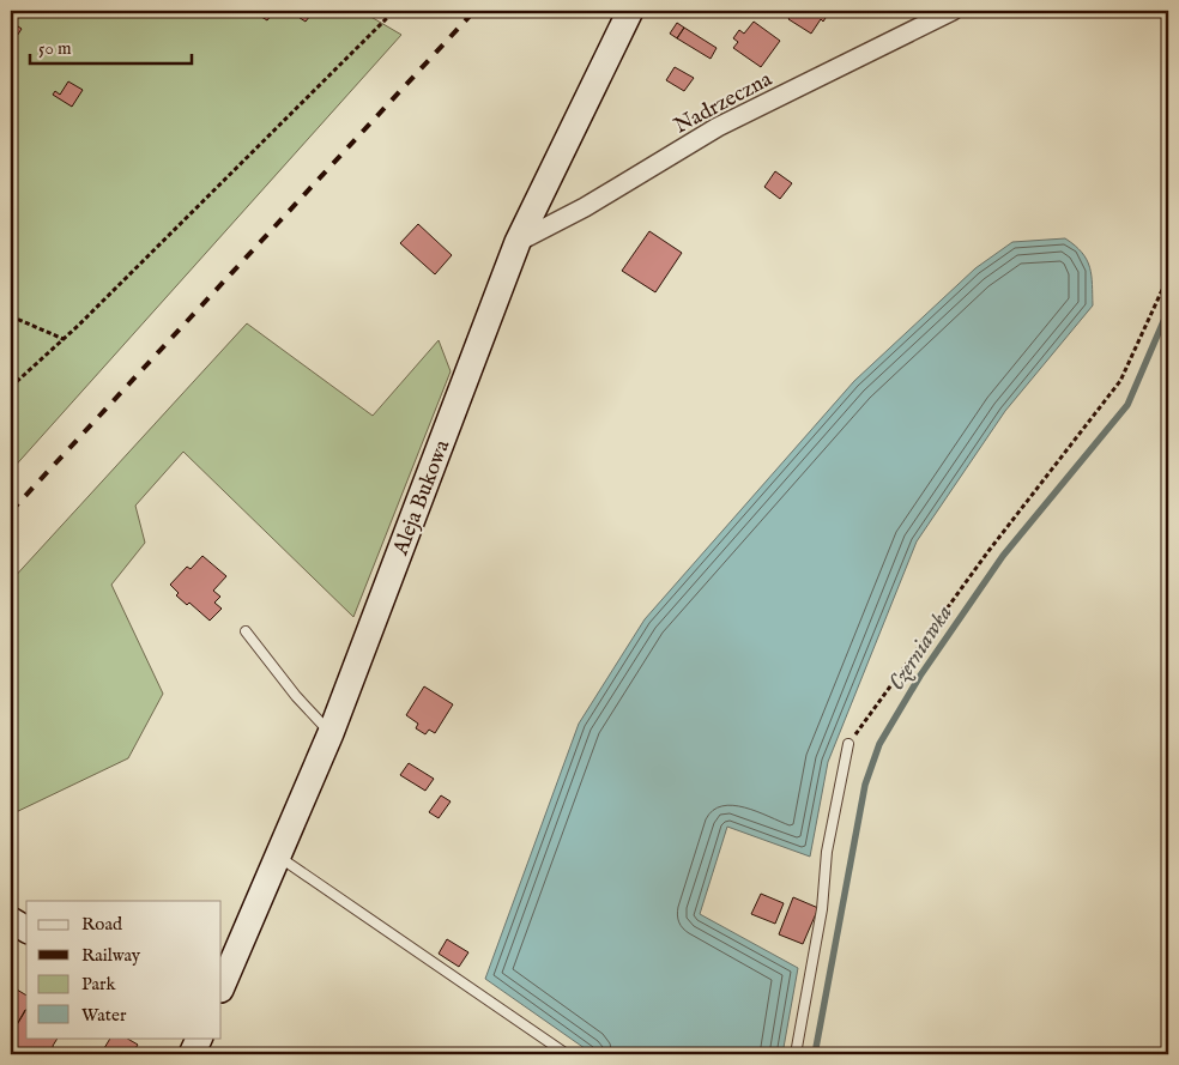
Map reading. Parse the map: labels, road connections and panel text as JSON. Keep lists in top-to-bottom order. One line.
{"streets":{"street":["Nadrzeczna","Aleja Bukowa"]},"crossings":[["Nadrzeczna","Aleja Bukowa"]],"water":["Czerniawka"],"legend":["Road","Railway","Park","Water"],"scale_bar":"50 m"}
